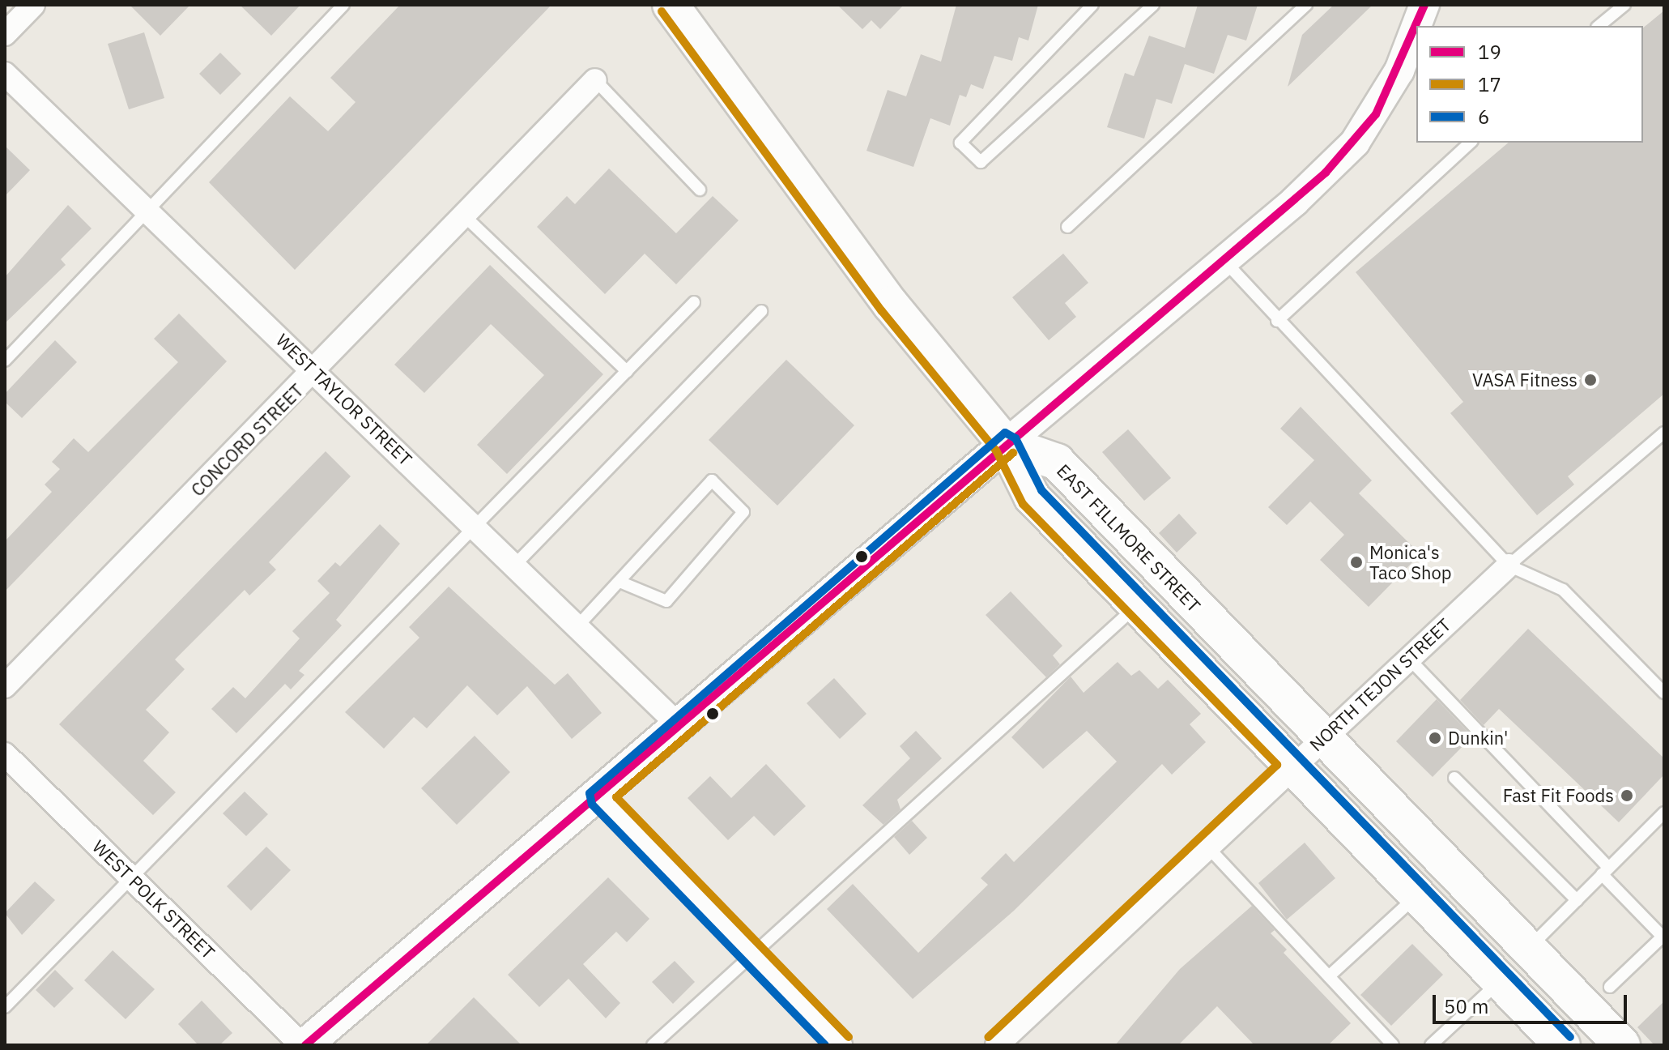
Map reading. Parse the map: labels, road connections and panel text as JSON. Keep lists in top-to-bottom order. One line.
{"streets":{"main road":["EAST FILLMORE STREET"],"street":["WEST TAYLOR STREET","CONCORD STREET","NORTH TEJON STREET","WEST POLK STREET"]},"crossings":[["WEST TAYLOR STREET","CONCORD STREET"],["EAST FILLMORE STREET","NORTH TEJON STREET"]],"places":["VASA Fitness","Monica's Taco Shop","Dunkin'","Fast Fit Foods"],"lines":["transit line 19","transit line 17","transit line 6"],"legend":["19","17","6"],"scale_bar":"50 m"}
